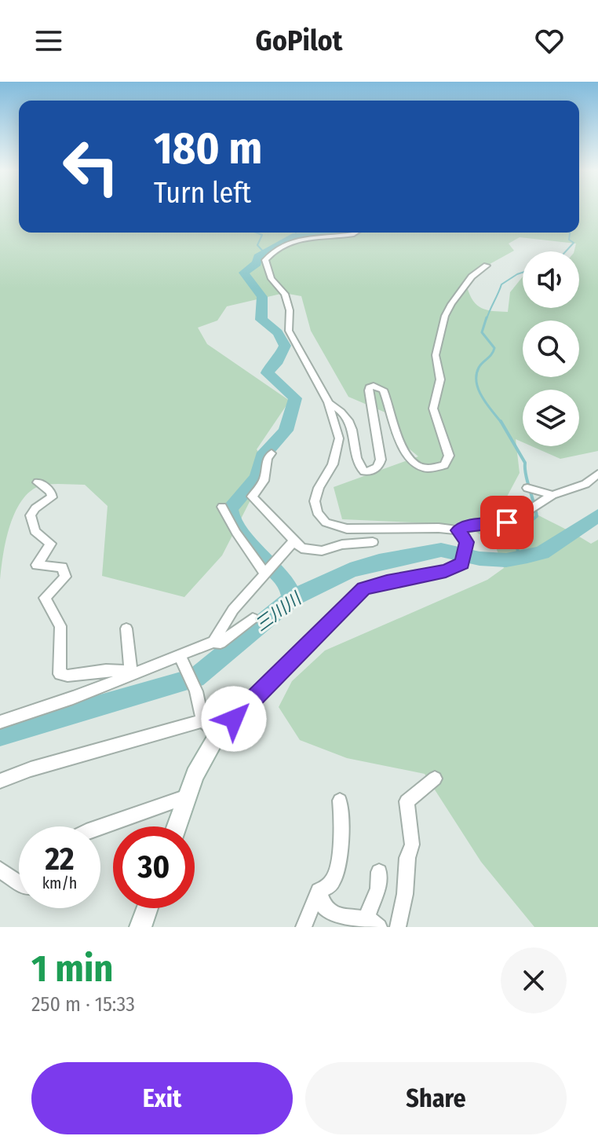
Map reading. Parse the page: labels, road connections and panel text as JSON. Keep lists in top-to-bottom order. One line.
{"water":["三川川"],"page":{"header":"GoPilot","turn":["180 m","Turn left"],"speed":"22 km/h","limit":"30","heading":["1 min","250 m · 15:33"],"buttons":["Exit","Share"]}}
